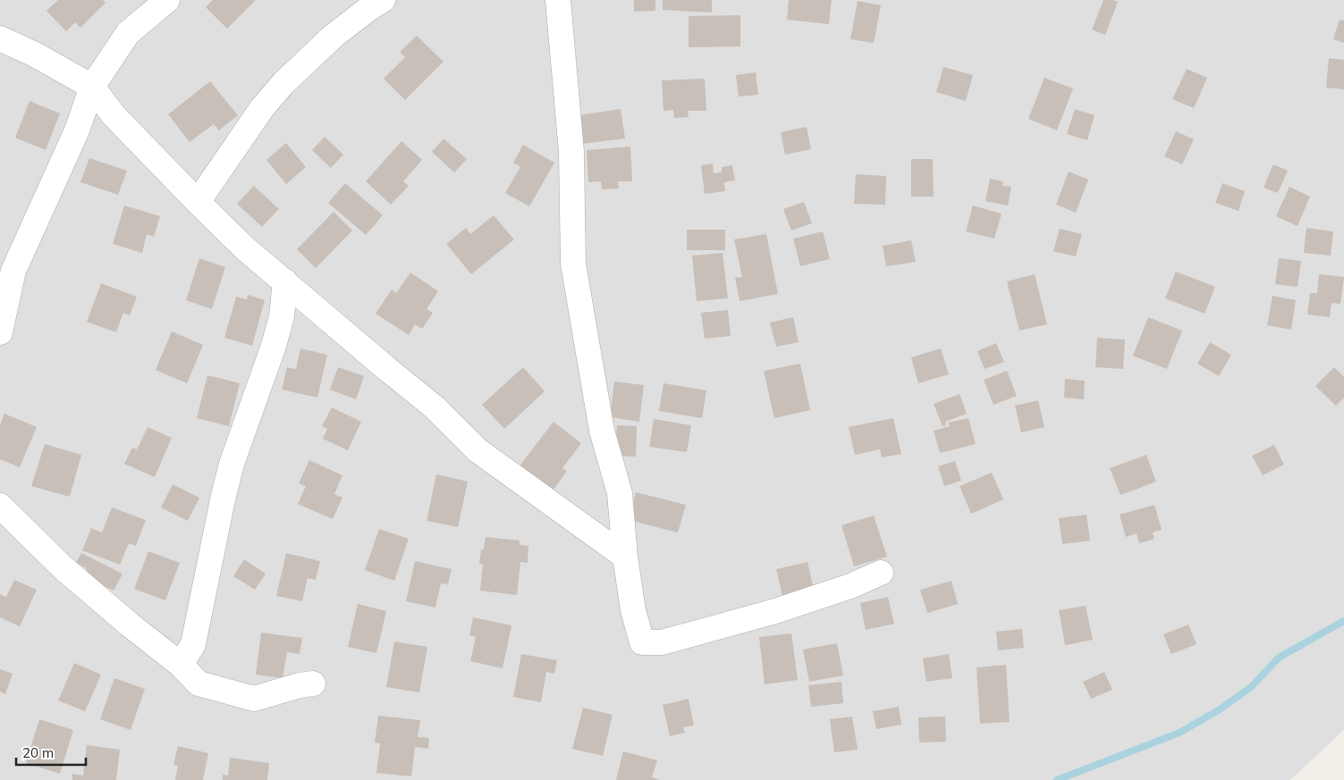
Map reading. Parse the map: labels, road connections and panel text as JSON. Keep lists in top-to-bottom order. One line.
{"scale_bar":"20 m"}
